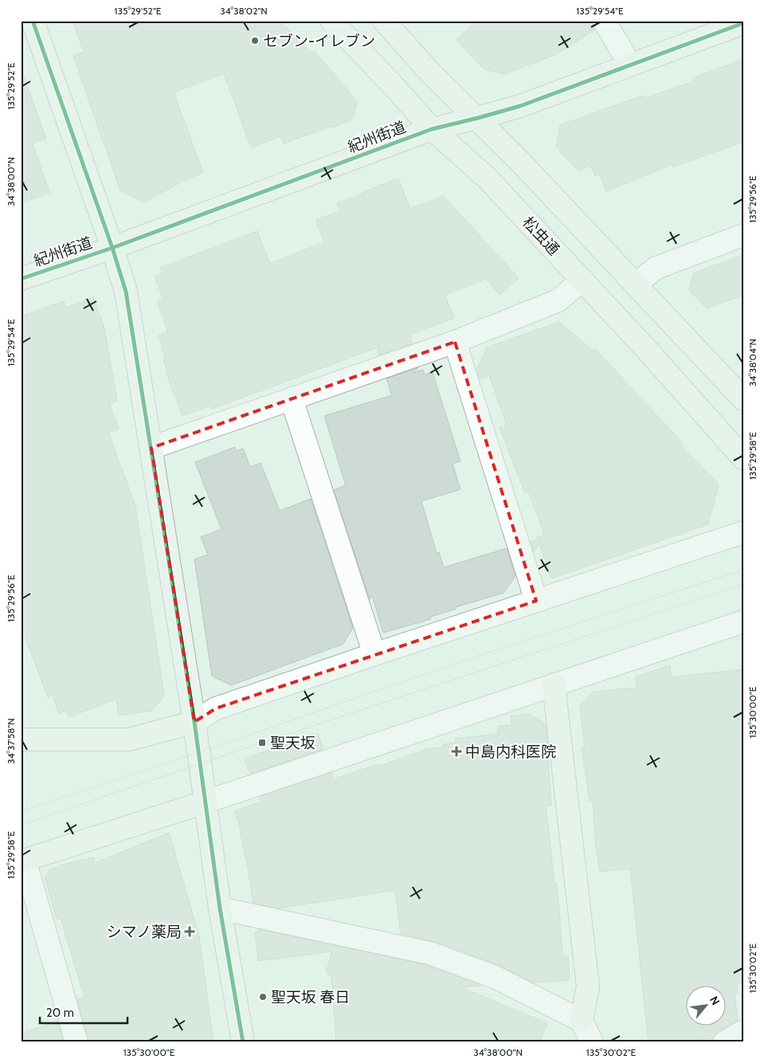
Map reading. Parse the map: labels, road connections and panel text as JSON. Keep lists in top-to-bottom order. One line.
{"streets":{"street":["紀州街道","松虫通"]},"crossings":[["紀州街道","松虫通"]],"places":{"other":["セブン-イレブン","聖天坂 春日"],"transit":["聖天坂"],"health":["中島内科医院","シマノ薬局"]},"scale_bar":"20 m","north":"top right","coordinates":["135°29'52\"E","34°38'02\"N","135°29'54\"E","34°38'00\"N","135°29'56\"E","34°38'04\"N","135°29'58\"E","135°30'00\"E","34°37'58\"N","135°30'02\"E"]}
